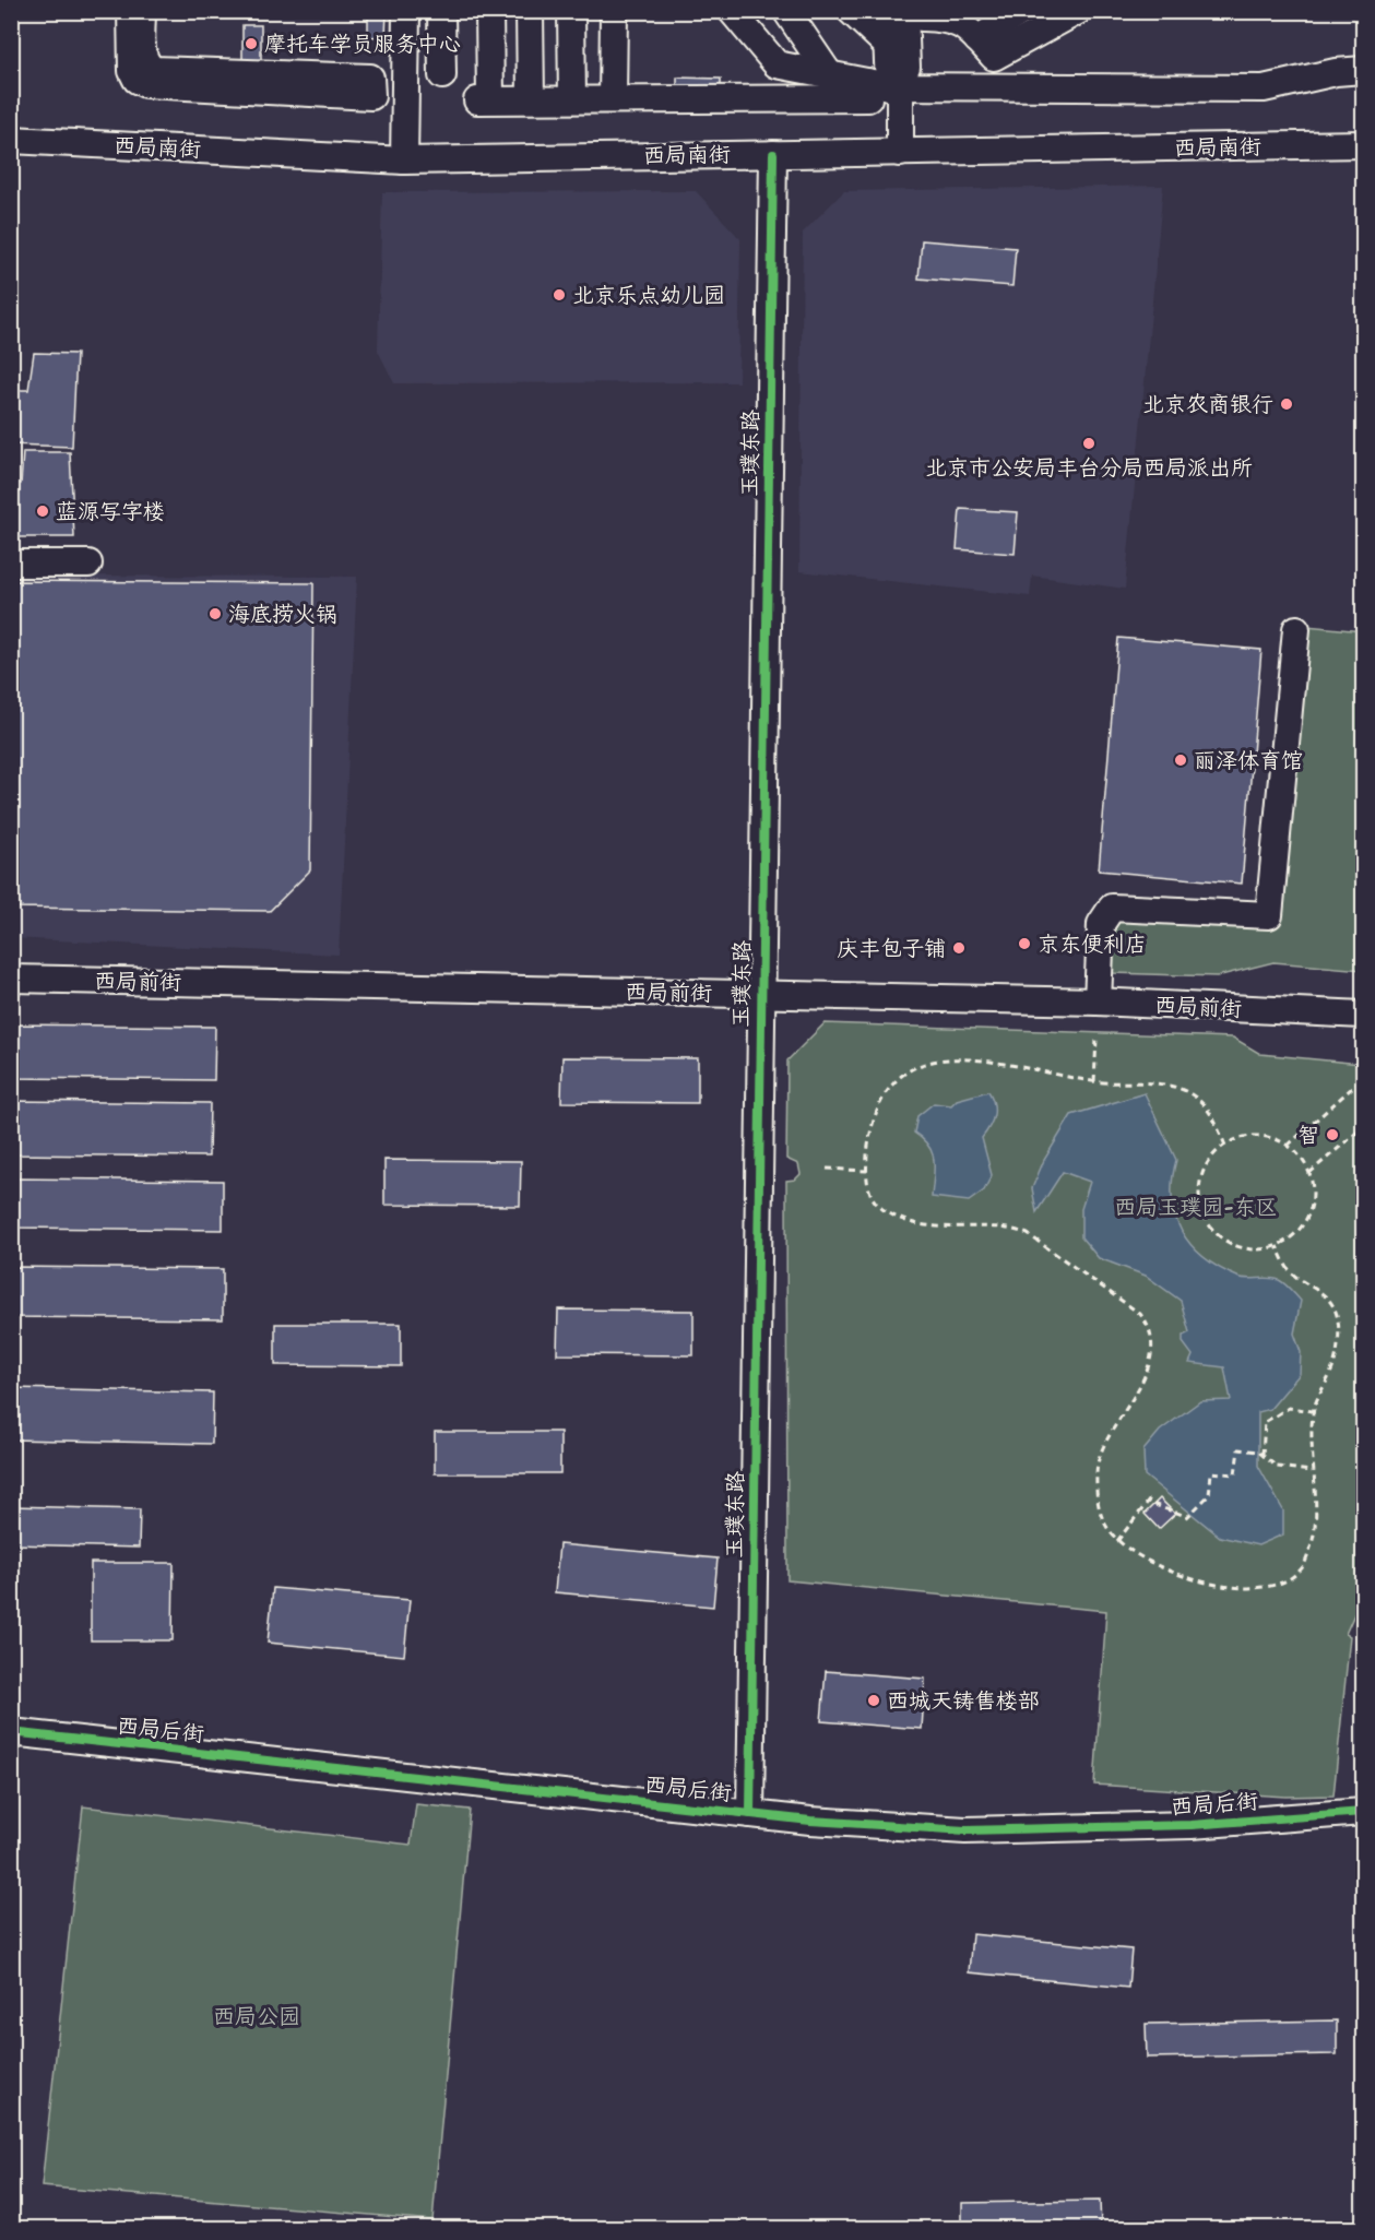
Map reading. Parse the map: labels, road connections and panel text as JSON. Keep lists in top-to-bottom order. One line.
{"streets":{"street":["西局南街","玉璞东路","西局前街","西局后街"]},"crossings":[["西局南街","玉璞东路"],["玉璞东路","西局前街"],["玉璞东路","西局后街"]],"parks":["西局玉璞园-东区","西局公园"],"places":["摩托车学员服务中心","北京乐点幼儿园","北京农商银行","北京市公安局丰台分局西局派出所","蓝源写字楼","海底捞火锅","丽泽体育馆","京东便利店","庆丰包子铺","智","西城天铸售楼部"]}
